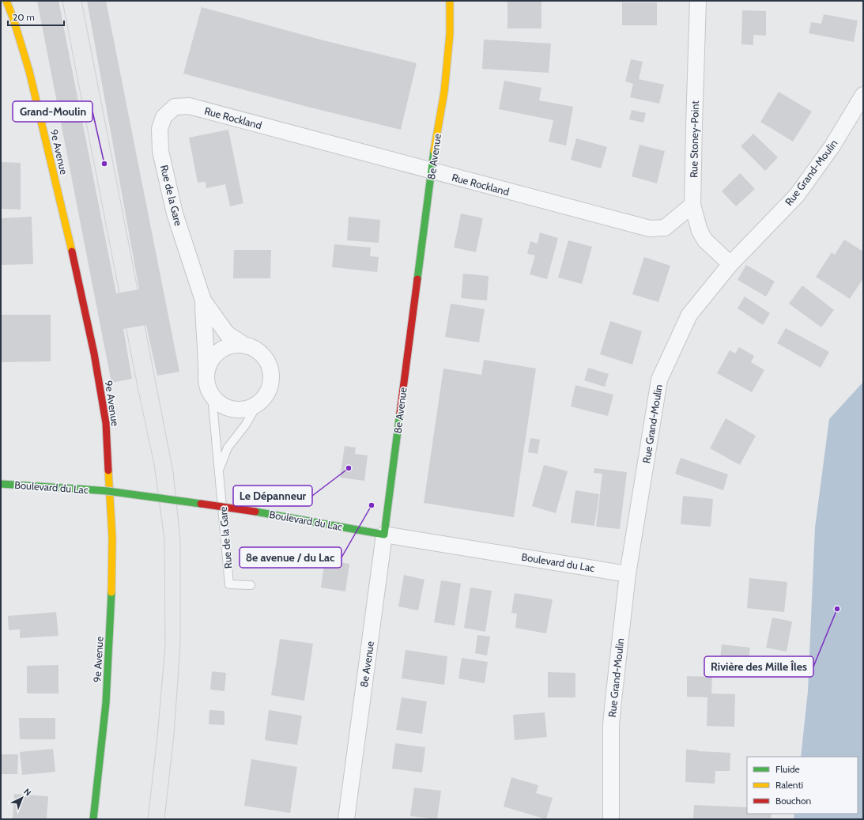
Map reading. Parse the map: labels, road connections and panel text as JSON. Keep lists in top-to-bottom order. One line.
{"streets":{"street":["Rue Rockland","Rue Stoney-Point","9e Avenue","8e Avenue","Rue Grand-Moulin","Rue de la Gare","Boulevard du Lac"]},"crossings":[["Rue Rockland","Rue Stoney-Point"],["Rue Rockland","8e Avenue"],["Rue Rockland","Rue de la Gare"],["Rue Stoney-Point","Rue Grand-Moulin"],["8e Avenue","Boulevard du Lac"],["Rue Grand-Moulin","Boulevard du Lac"]],"places":["Grand-Moulin","Le Dépanneur","8e avenue / du Lac","Rivière des Mille Îles"],"legend":["Fluide","Ralenti","Bouchon"],"scale_bar":"20 m","north":"top right"}
